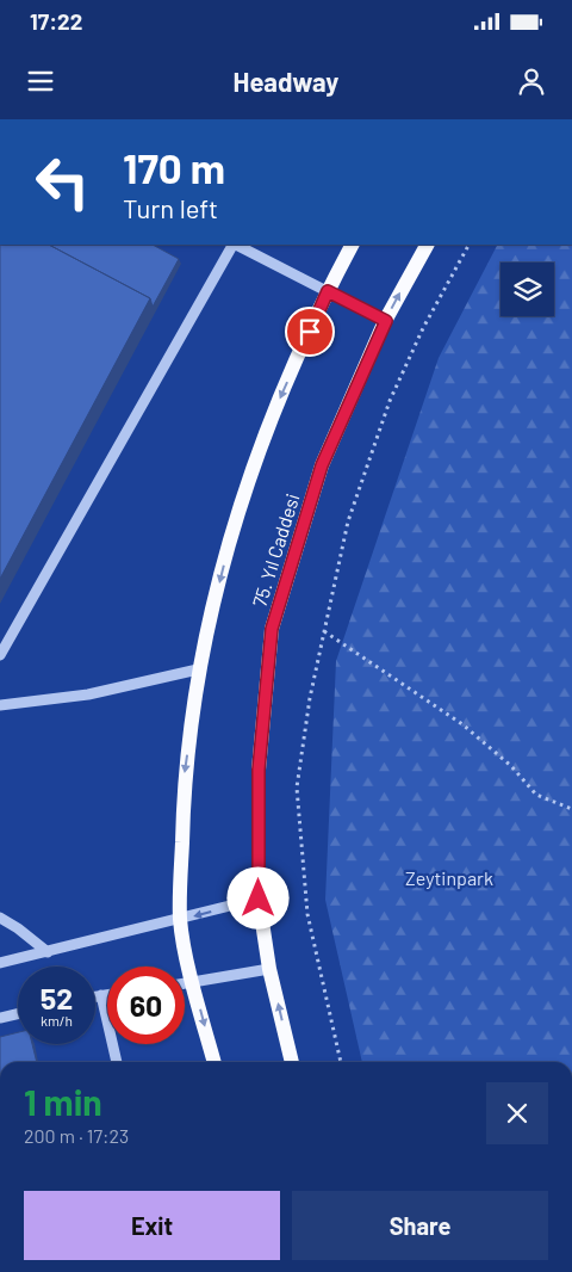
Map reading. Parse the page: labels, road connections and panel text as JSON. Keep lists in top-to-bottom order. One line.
{"streets":{"main road":["75. Yıl Caddesi"]},"parks":["Zeytinpark"],"page":{"status":"17:22","header":"Headway","turn":["170 m","Turn left"],"speed":"52 km/h","limit":"60","heading":["1 min","200 m · 17:23"],"buttons":["Exit","Share"]}}
